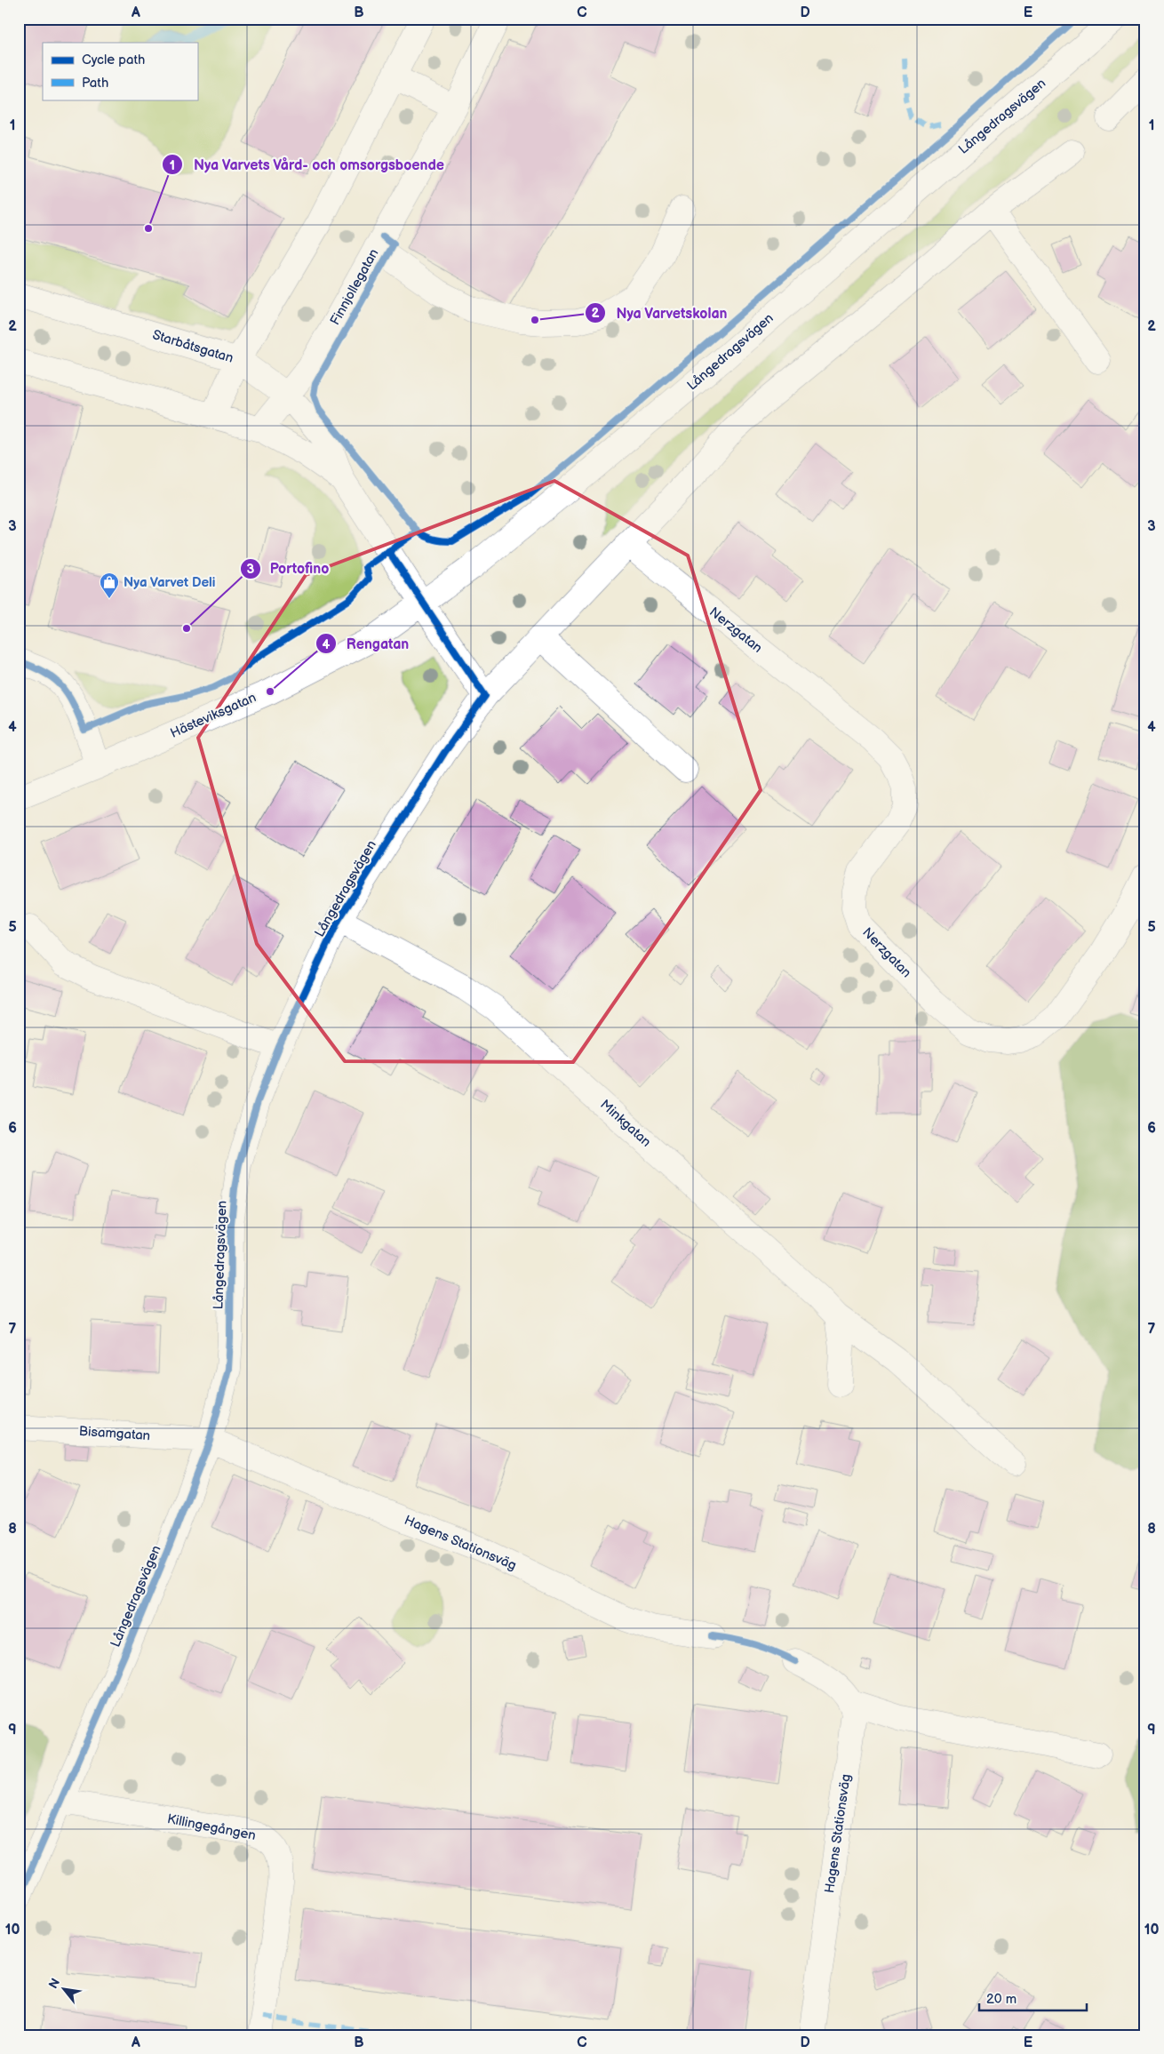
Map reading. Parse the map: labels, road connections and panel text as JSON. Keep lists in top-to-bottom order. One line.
{"streets":{"street":["Långedragsvägen","Finnjollegatan","Starbåtsgatan","Nerzgatan","Hästeviksgatan","Minkgatan","Bisamgatan","Hagens Stationsväg","Killingegången"]},"crossings":[["Långedragsvägen","Starbåtsgatan"],["Långedragsvägen","Nerzgatan"],["Långedragsvägen","Hästeviksgatan"],["Långedragsvägen","Minkgatan"],["Långedragsvägen","Bisamgatan"],["Långedragsvägen","Hagens Stationsväg"],["Långedragsvägen","Killingegången"],["Finnjollegatan","Starbåtsgatan"],["Starbåtsgatan","Hästeviksgatan"],["Bisamgatan","Hagens Stationsväg"]],"places":{"other":["Nya Varvets Vård- och omsorgsboende","Nya Varvetskolan","Portofino","Rengatan"],"shop":["Nya Varvet Deli"]},"legend":["Cycle path","Path"],"scale_bar":"20 m","north":"top left","grid":{"columns":["A","B","C","D","E"],"rows":["1","2","3","4","5","6","7","8","9","10"]}}
